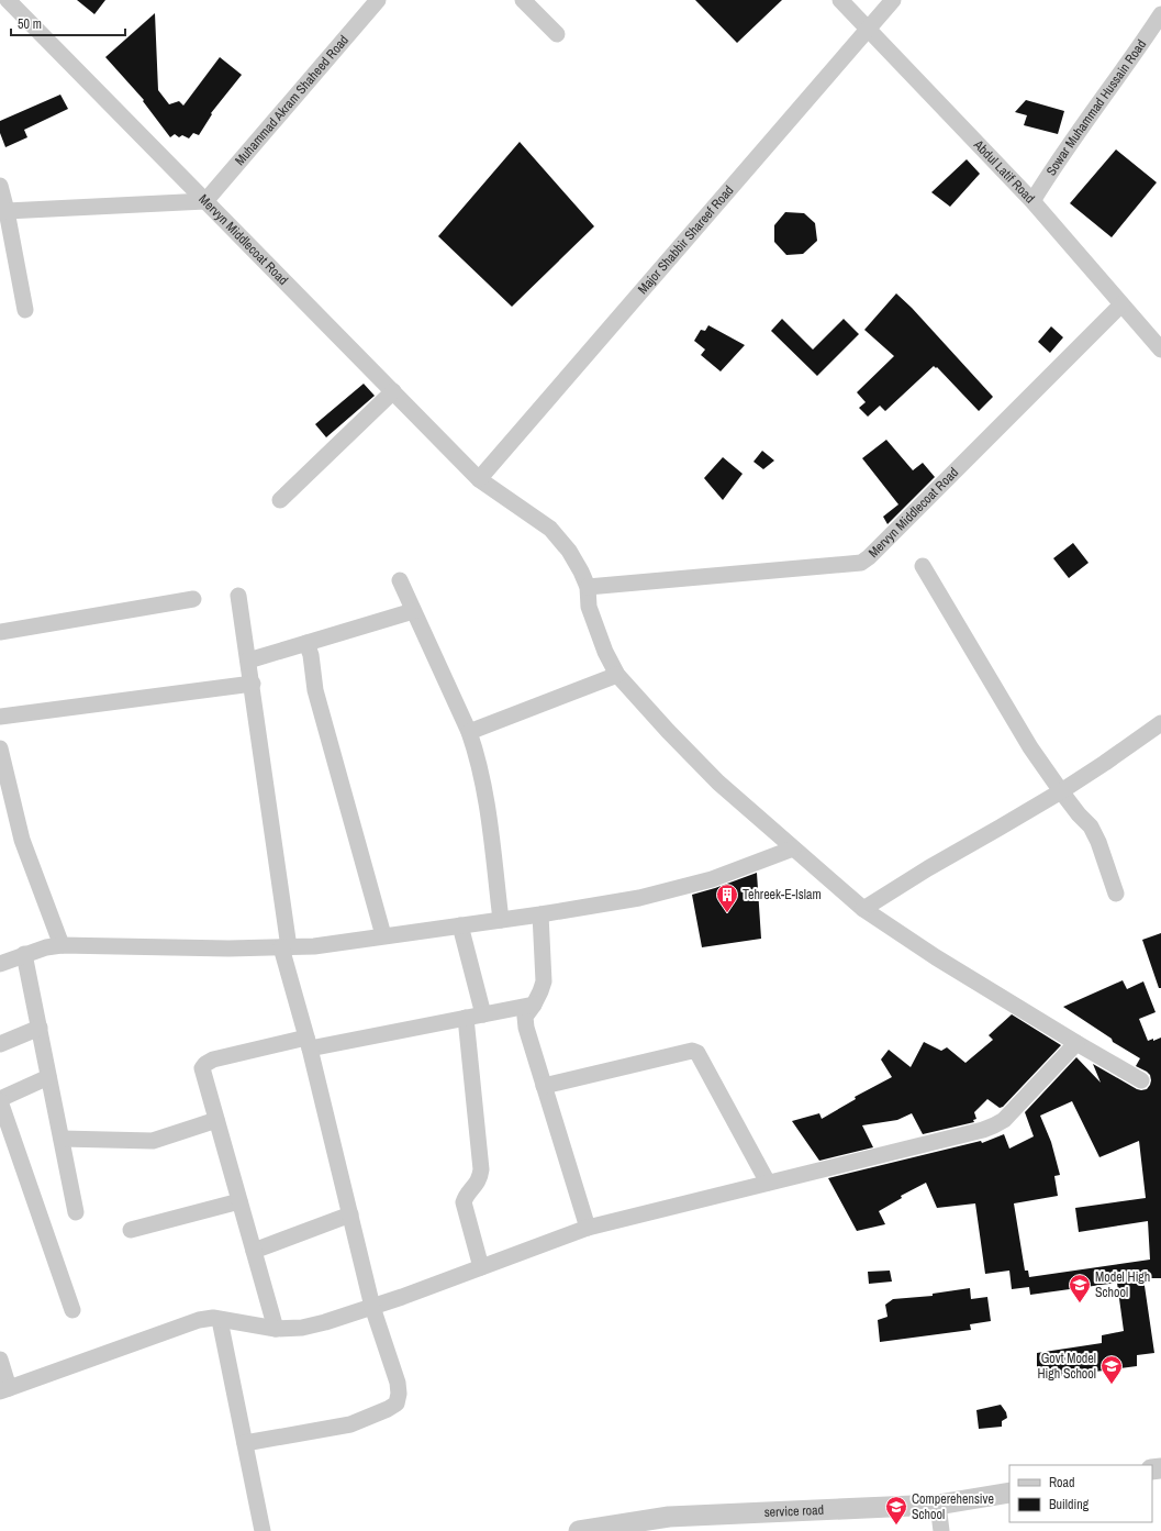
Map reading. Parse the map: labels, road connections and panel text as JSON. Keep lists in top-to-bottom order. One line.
{"streets":{"street":["Muhammad Akram Shaheed Road","Sowar Muhammad Hussain Road","Abdul Latif Road","Mervyn Middlecoat Road","Major Shabbir Shareef Road","service road"]},"crossings":[["Muhammad Akram Shaheed Road","Mervyn Middlecoat Road"],["Sowar Muhammad Hussain Road","Abdul Latif Road"],["Abdul Latif Road","Mervyn Middlecoat Road"],["Abdul Latif Road","Major Shabbir Shareef Road"],["Mervyn Middlecoat Road","Major Shabbir Shareef Road"]],"places":{"building":["Tehreek-E-Islam"],"school or university":["Model High School","Govt Model High School","Comperehensive School"]},"legend":["Road","Building"],"scale_bar":"50 m"}
